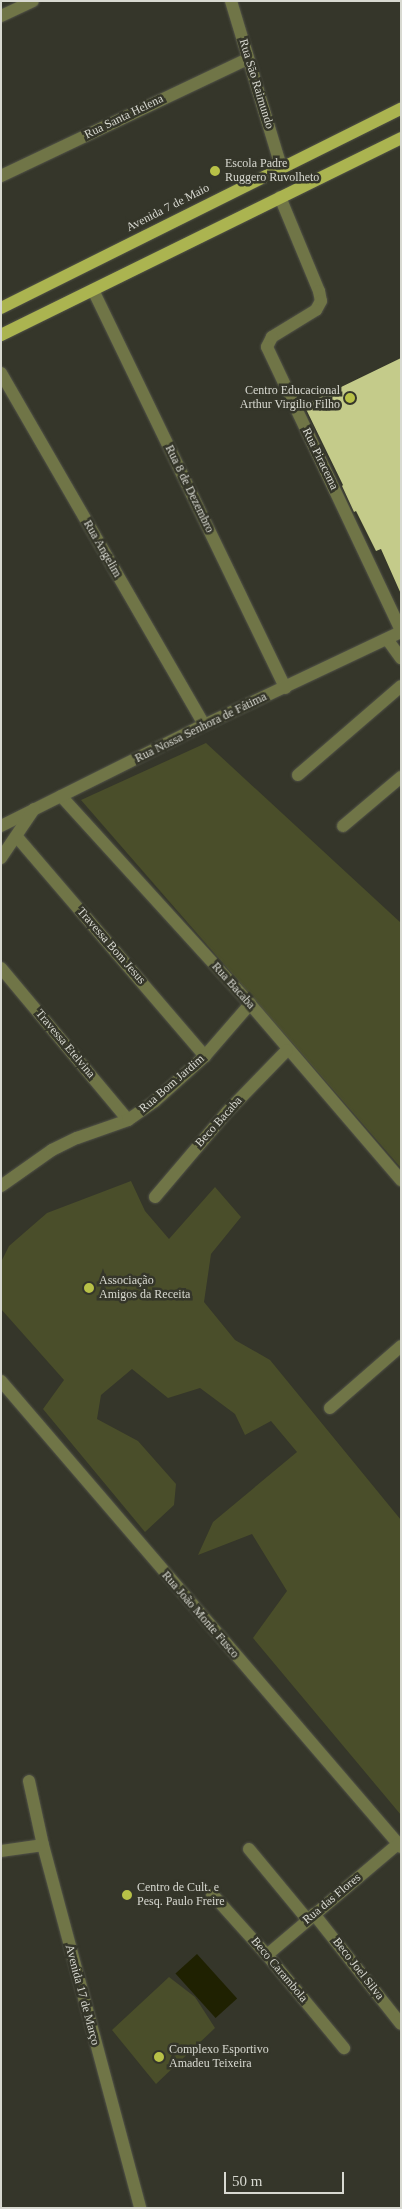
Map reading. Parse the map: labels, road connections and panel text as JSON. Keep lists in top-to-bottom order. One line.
{"streets":{"main road":["Avenida 7 de Maio"],"street":["Rua São Raimundo","Rua Santa Helena","Rua Piracema","Rua 8 de Dezembro","Rua Angelim","Rua Nossa Senhora de Fátima","Travessa Bom Jesus","Rua Bacaba","Travessa Etelvina","Rua Bom Jardim","Beco Bacaba","Rua João Monte Fusco","Rua das Flores","Beco Joel Silva","Beco Carambola","Avenida 17 de Março"]},"crossings":[["Rua São Raimundo","Rua Santa Helena"],["Rua São Raimundo","Avenida 7 de Maio"],["Rua Piracema","Rua Nossa Senhora de Fátima"],["Rua 8 de Dezembro","Rua Nossa Senhora de Fátima"],["Rua Angelim","Rua Nossa Senhora de Fátima"],["Rua Nossa Senhora de Fátima","Rua Bacaba"],["Travessa Bom Jesus","Rua Bom Jardim"],["Rua Bacaba","Rua Bom Jardim"],["Rua Bacaba","Beco Bacaba"],["Travessa Etelvina","Rua Bom Jardim"],["Rua João Monte Fusco","Rua das Flores"],["Rua das Flores","Beco Joel Silva"],["Rua das Flores","Beco Carambola"]],"places":["Escola Padre Ruggero Ruvolheto","Centro Educacional Arthur Virgilio Filho","Associação Amigos da Receita","Centro de Cult. e Pesq. Paulo Freire","Complexo Esportivo Amadeu Teixeira"],"scale_bar":"50 m"}
